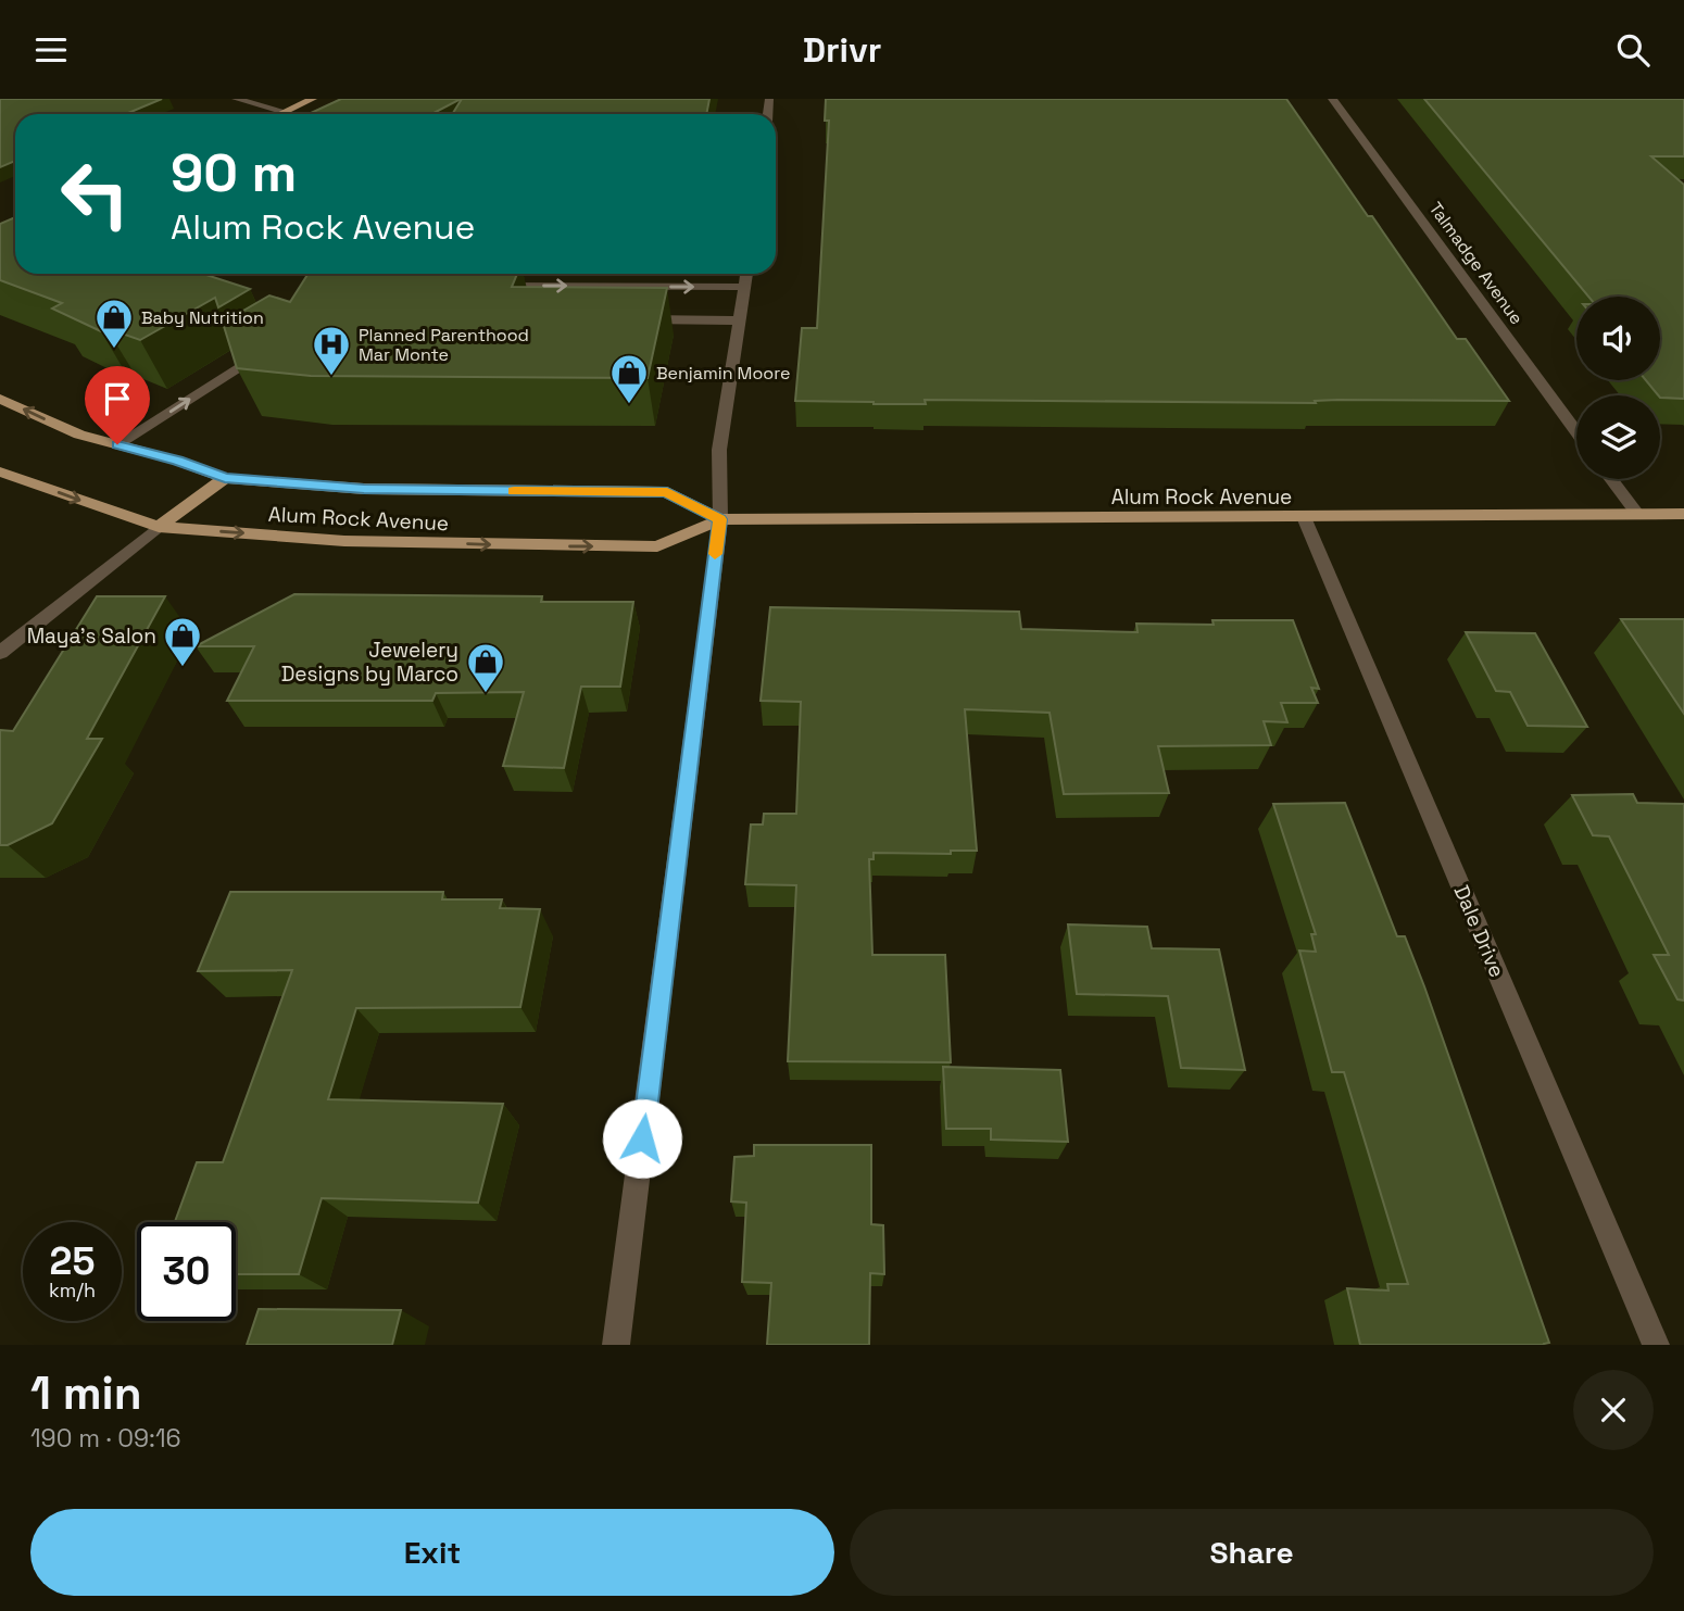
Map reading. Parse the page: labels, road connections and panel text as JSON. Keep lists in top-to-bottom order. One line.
{"streets":{"main road":["Alum Rock Avenue"],"street":["Talmadge Avenue","Dale Drive"]},"crossings":[["Alum Rock Avenue","Dale Drive"]],"places":{"shop":["Baby Nutrition","Benjamin Moore","Maya's Salon","Jewelery Designs by Marco"],"hospital":["Planned Parenthood Mar Monte"]},"page":{"header":"Drivr","turn":["90 m","Alum Rock Avenue"],"speed":"25 km/h","limit":"30","heading":["1 min","190 m · 09:16"],"buttons":["Exit","Share"]}}
